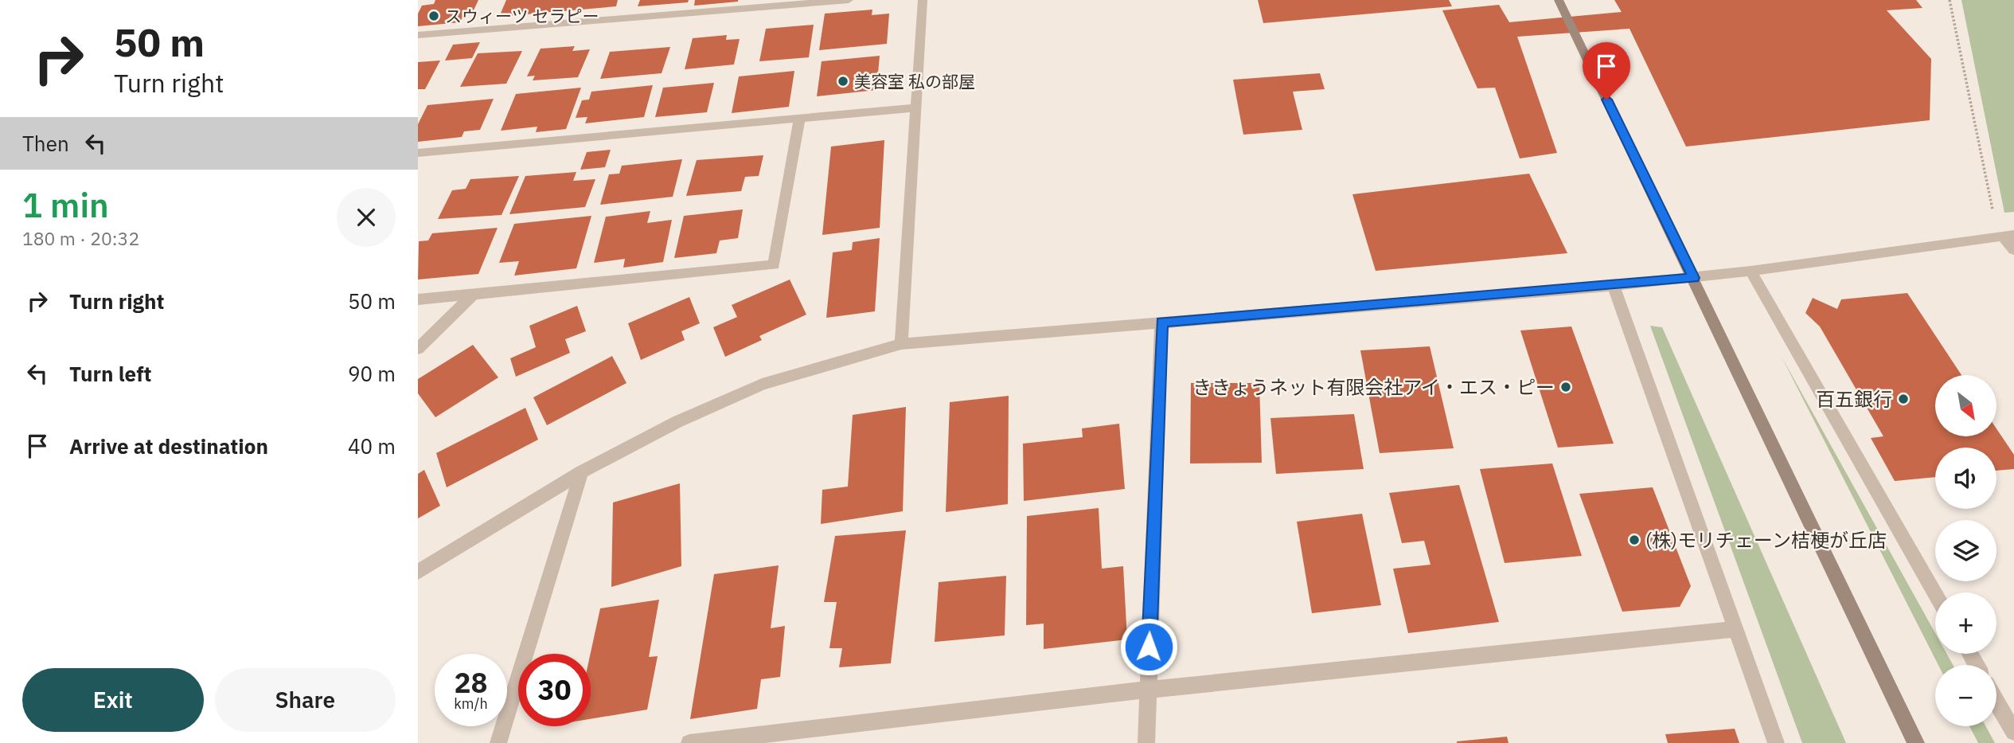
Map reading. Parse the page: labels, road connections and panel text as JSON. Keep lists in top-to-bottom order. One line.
{"places":["スウィーツ セラピー","美容室 私の部屋","ききょうネット有限会社アイ・エス・ピー","百五銀行","(株)モリチェーン桔梗が丘店"],"north":"bottom right","page":{"turn":["50 m","Turn right"],"then":"Then","heading":["1 min","180 m · 20:32"],"list":[{"name":"Turn right","value":"50 m"},{"name":"Turn left","value":"90 m"},{"name":"Arrive at destination","value":"40 m"}],"map_buttons":["+","−"],"speed":"28 km/h","limit":"30","buttons":["Exit","Share"]}}
